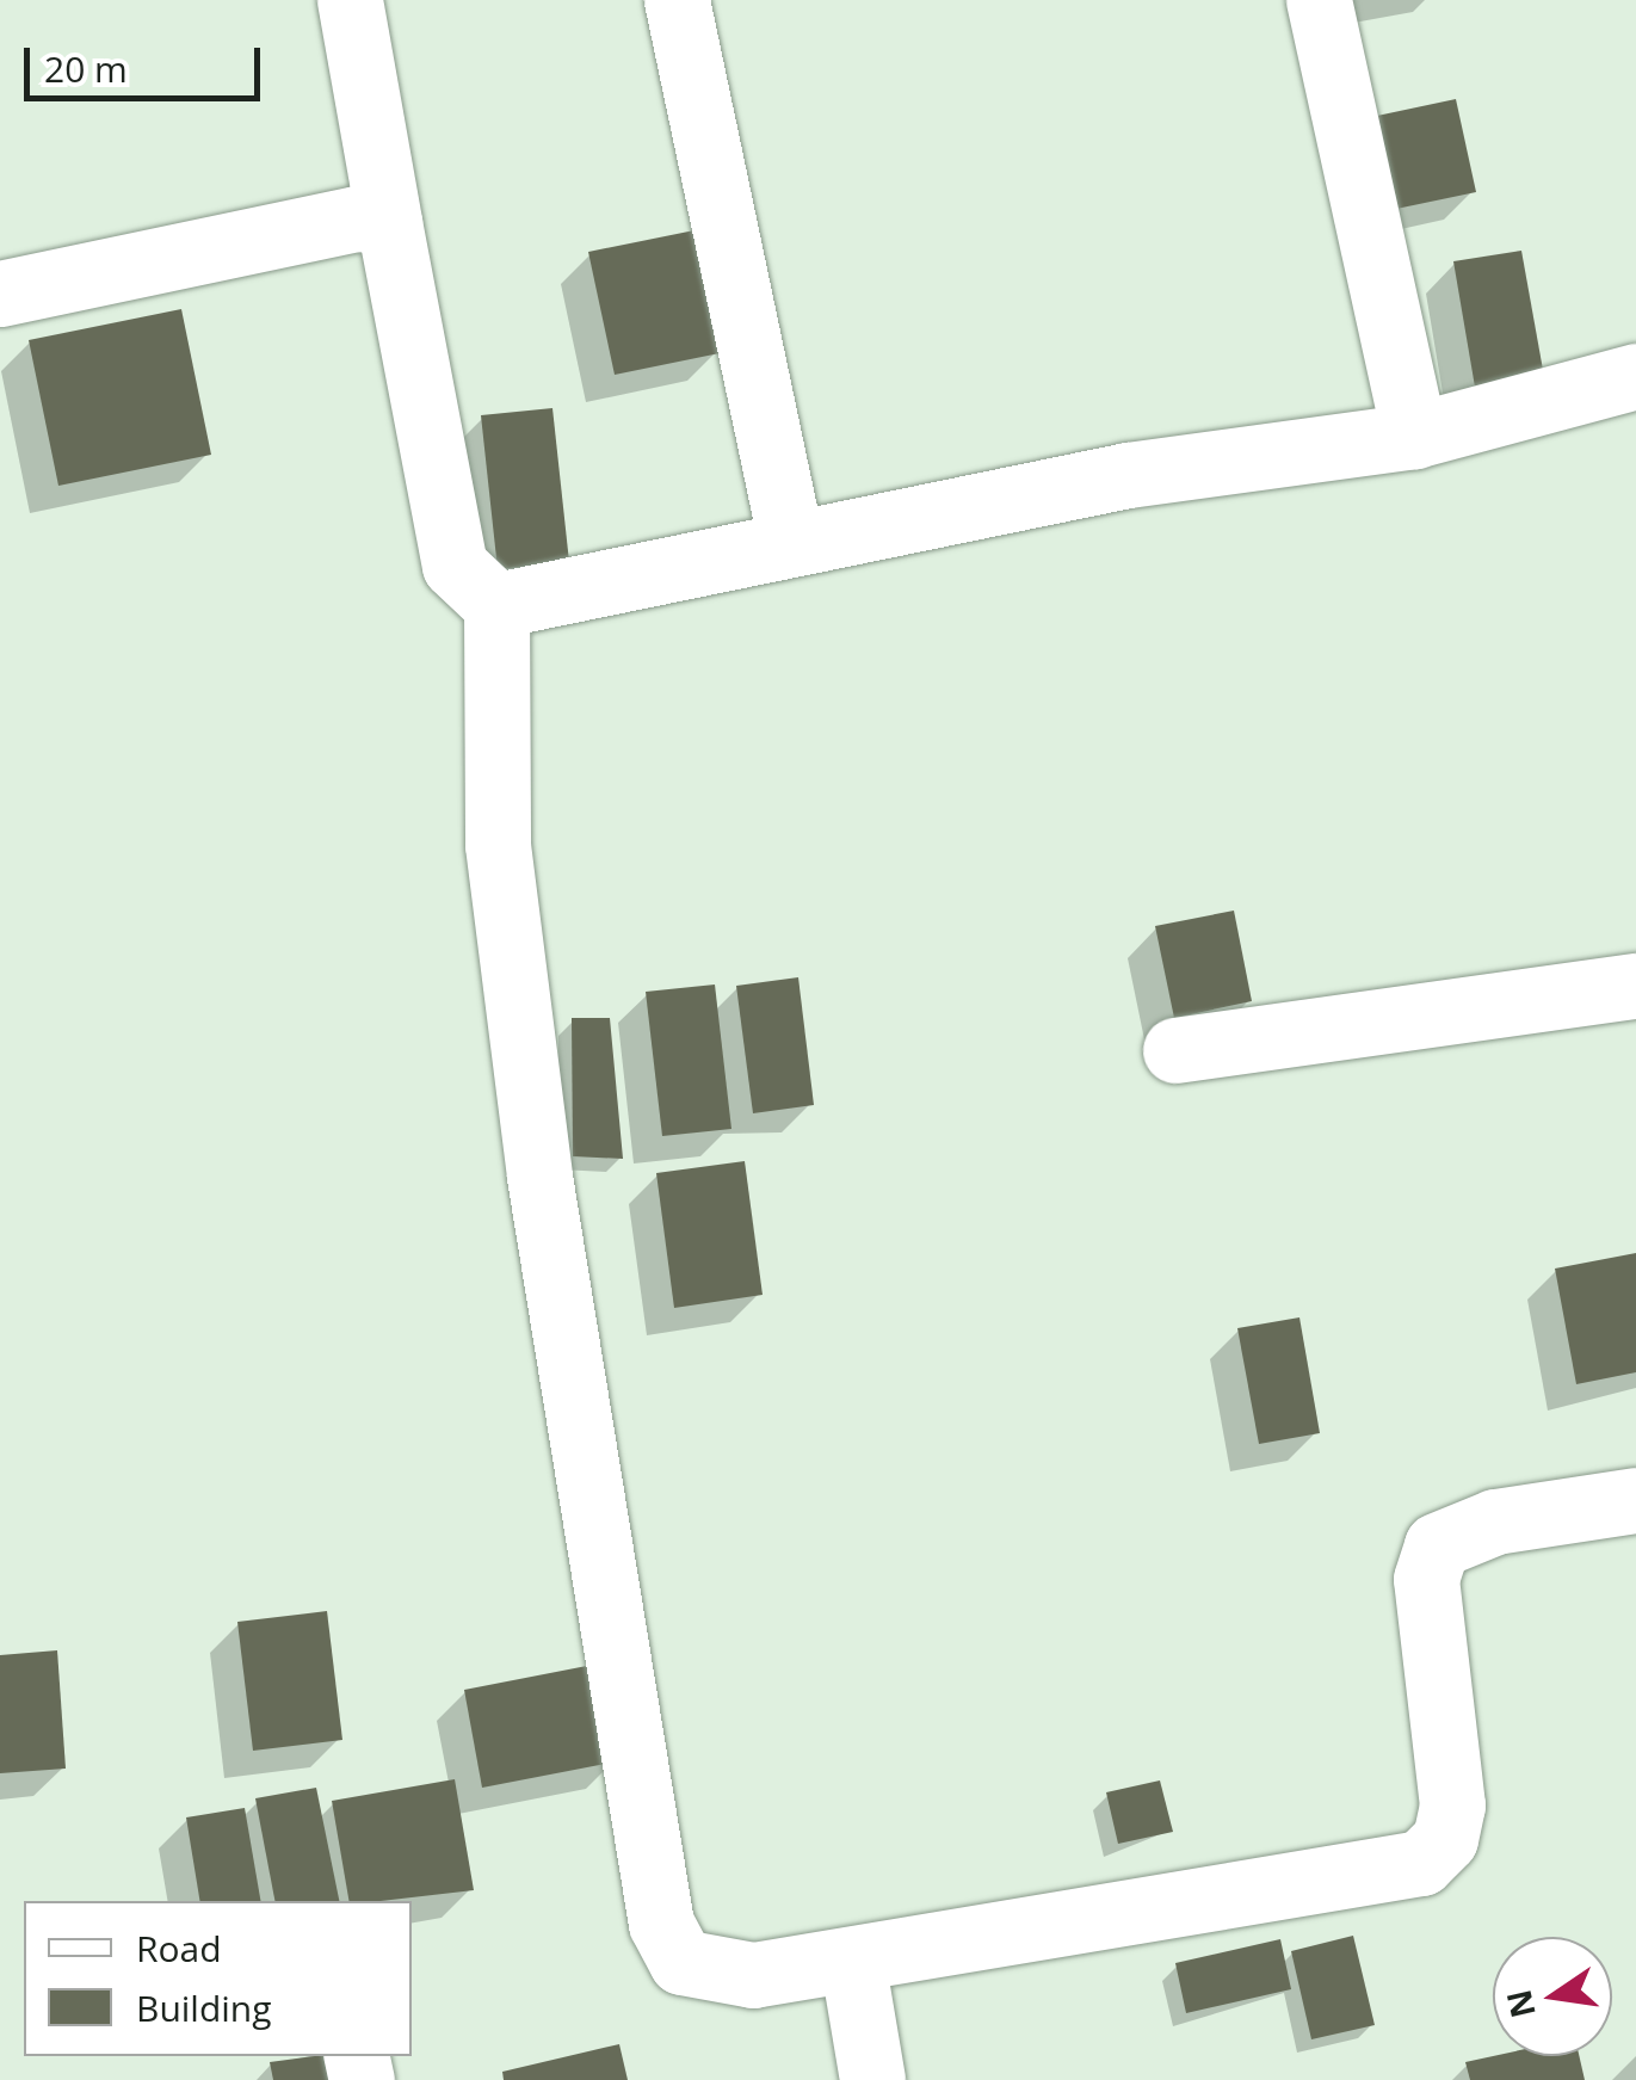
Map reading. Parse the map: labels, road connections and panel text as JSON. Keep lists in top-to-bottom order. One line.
{"legend":["Road","Building"],"scale_bar":"20 m","north":"left"}
